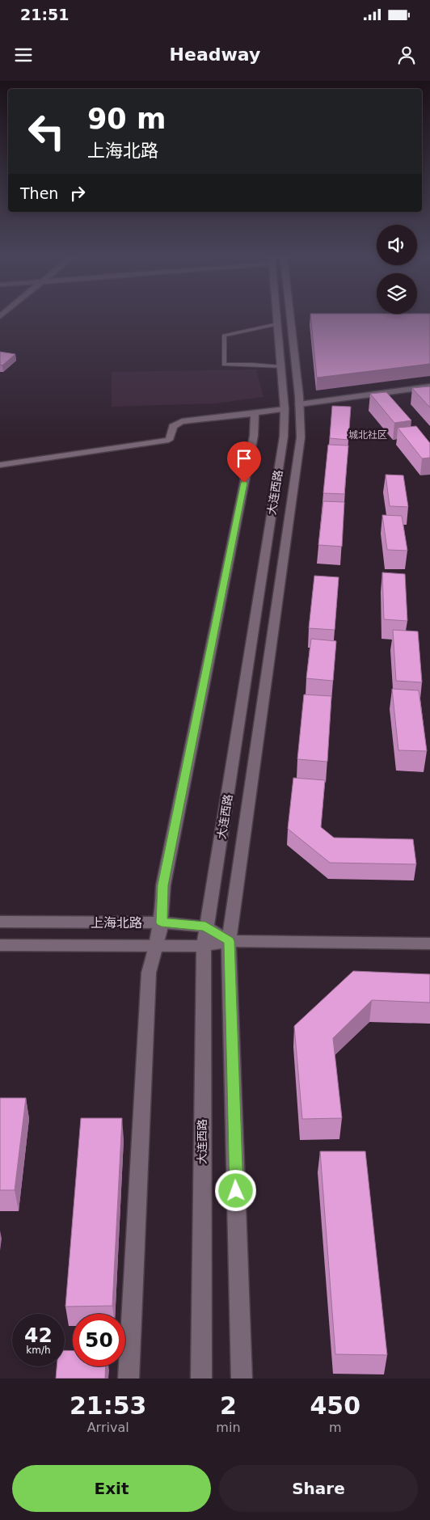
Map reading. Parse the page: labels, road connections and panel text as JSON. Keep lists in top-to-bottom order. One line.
{"streets":{"main road":["大连西路","上海北路"]},"crossings":[["大连西路","上海北路"]],"districts":["城北社区"],"page":{"status":"21:51","header":"Headway","turn":["90 m","上海北路"],"then":"Then","speed":"42 km/h","limit":"50","eta":["21:53","Arrival","2","min","450","m"],"buttons":["Exit","Share"]}}
